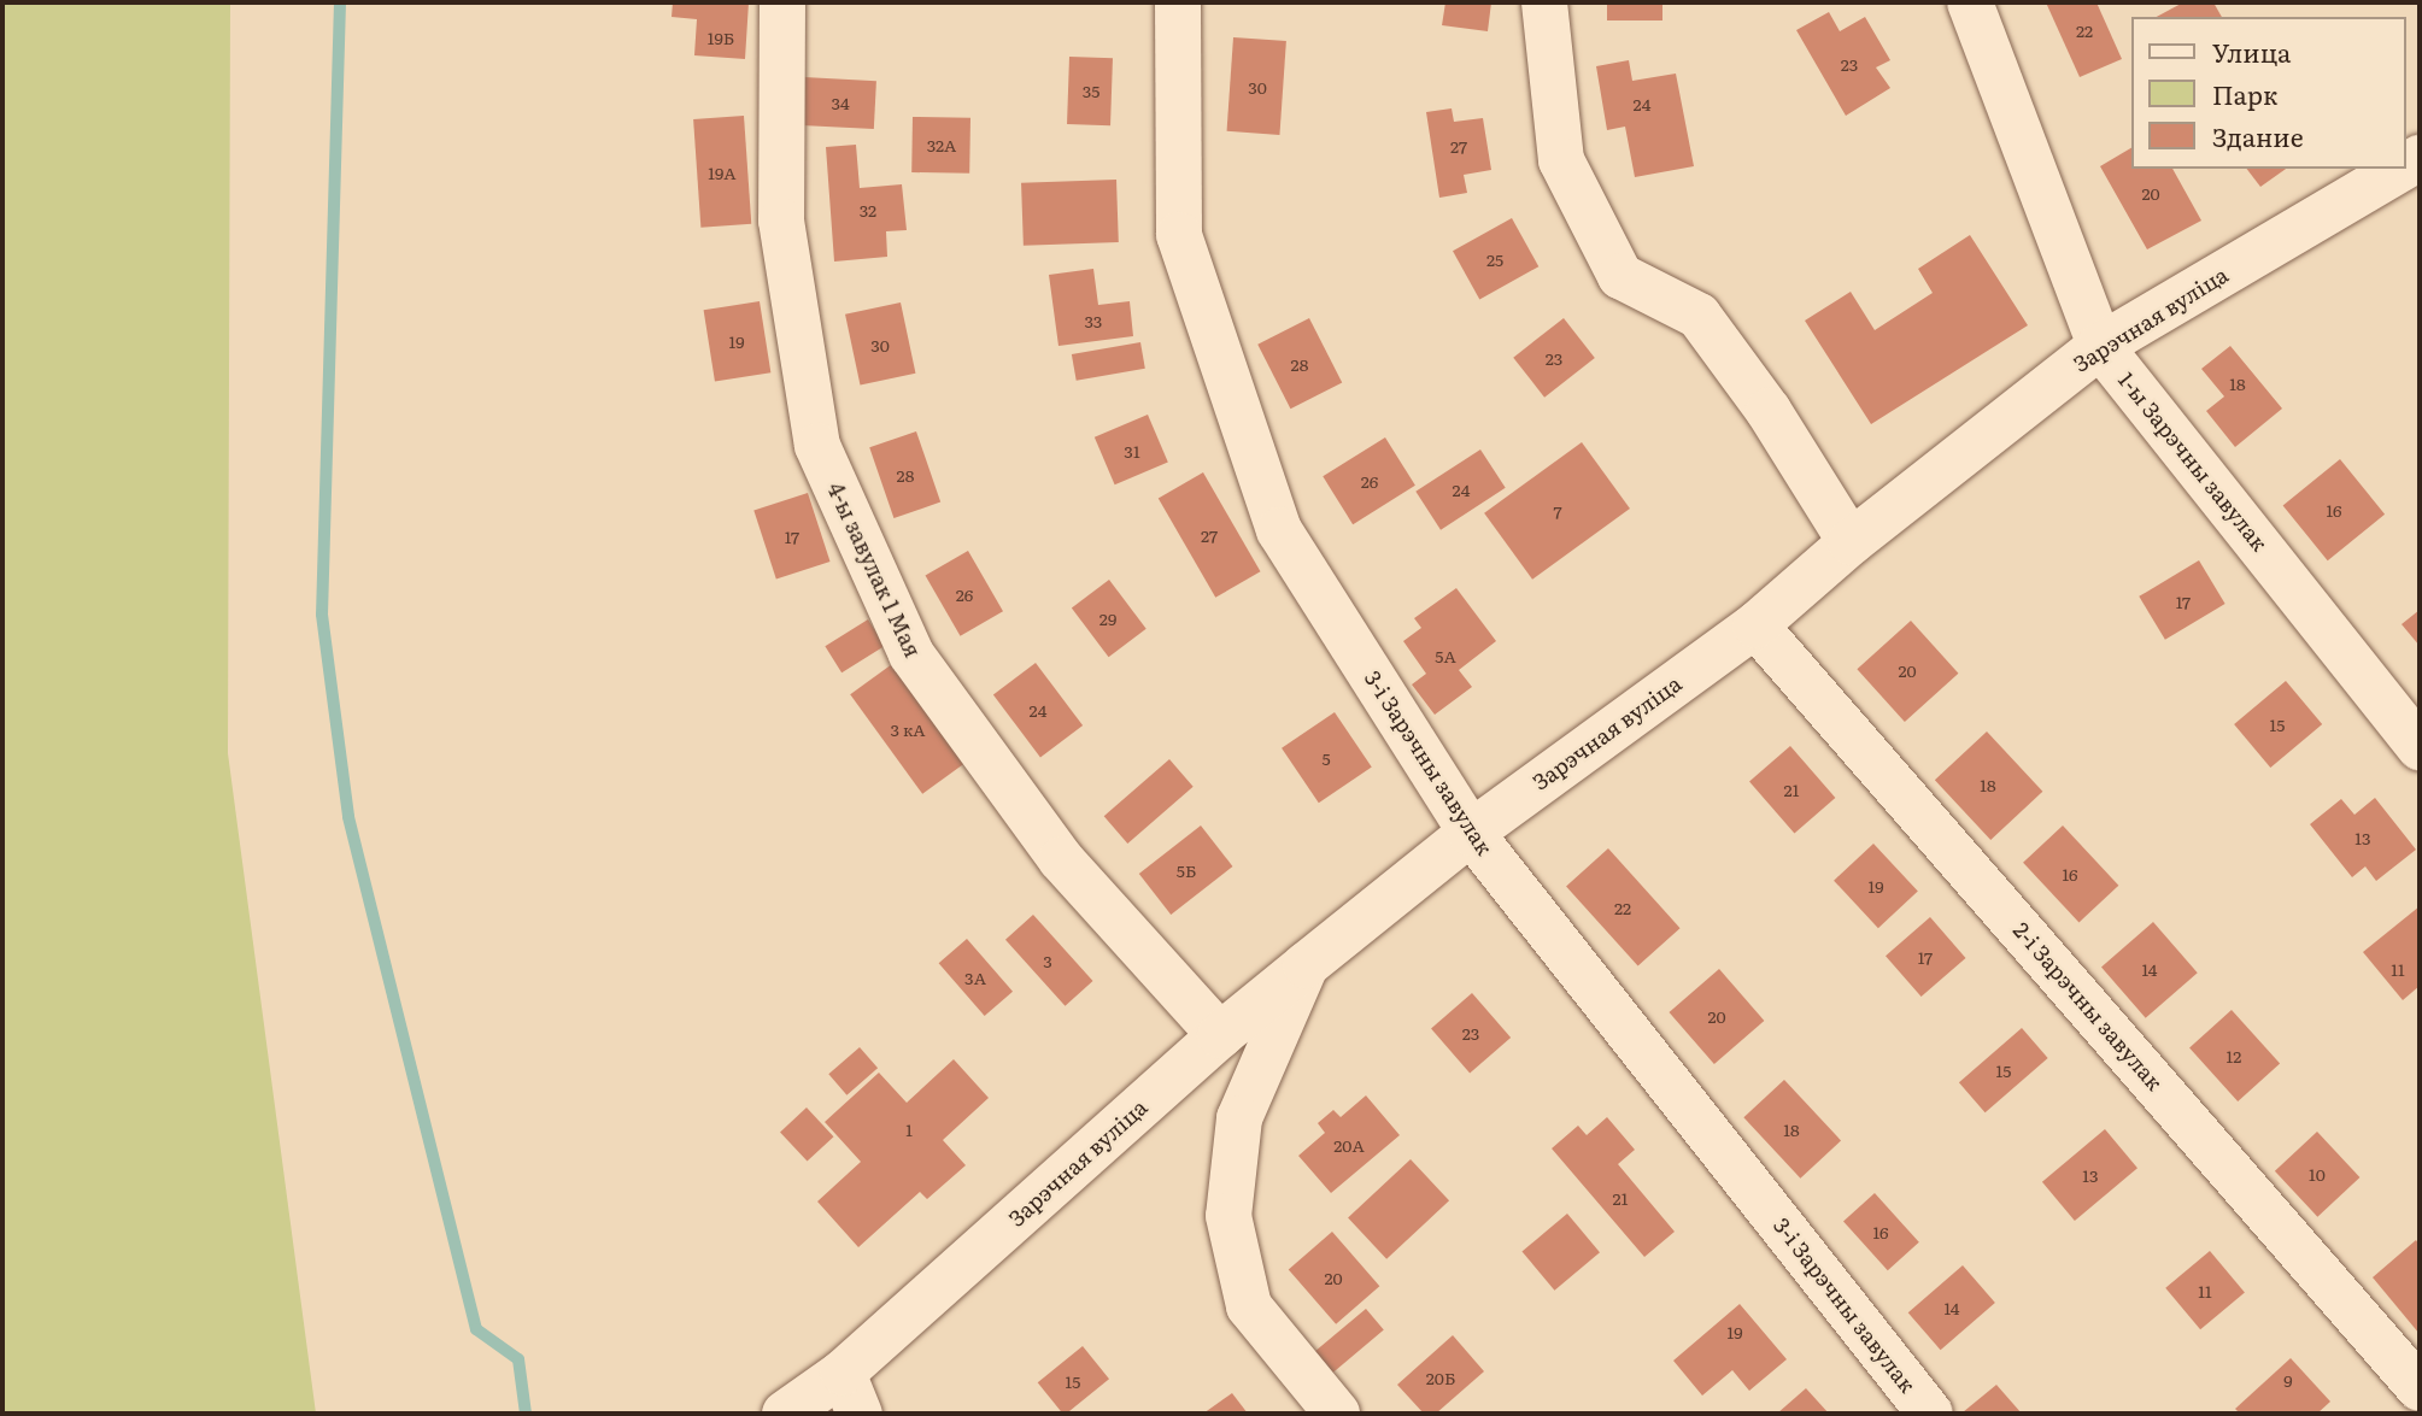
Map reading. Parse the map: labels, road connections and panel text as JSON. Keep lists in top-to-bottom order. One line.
{"streets":{"street":["Зарэчная вуліца","1-ы Зарэчны завулак","4-ы завулак 1 Мая","3-і Зарэчны завулак","2-і Зарэчны завулак"]},"crossings":[["Зарэчная вуліца","1-ы Зарэчны завулак"],["Зарэчная вуліца","4-ы завулак 1 Мая"],["Зарэчная вуліца","3-і Зарэчны завулак"],["Зарэчная вуліца","2-і Зарэчны завулак"]],"house_numbers":["22","19Б","23","30","35","34","24","32А","27","19А","20","32","25","33","19","30","23","28","18","31","28","26","24","16","7","27","17","26","17","29","5А","20","24","15","3 кА","5","18","21","13","5Б","16","19","22","17","3","14","11","3А","20","23","12","15","1","18","20А","10","13","21","16","20","11","14","19","20Б","9","15"],"legend":["Улица","Парк","Здание"]}
